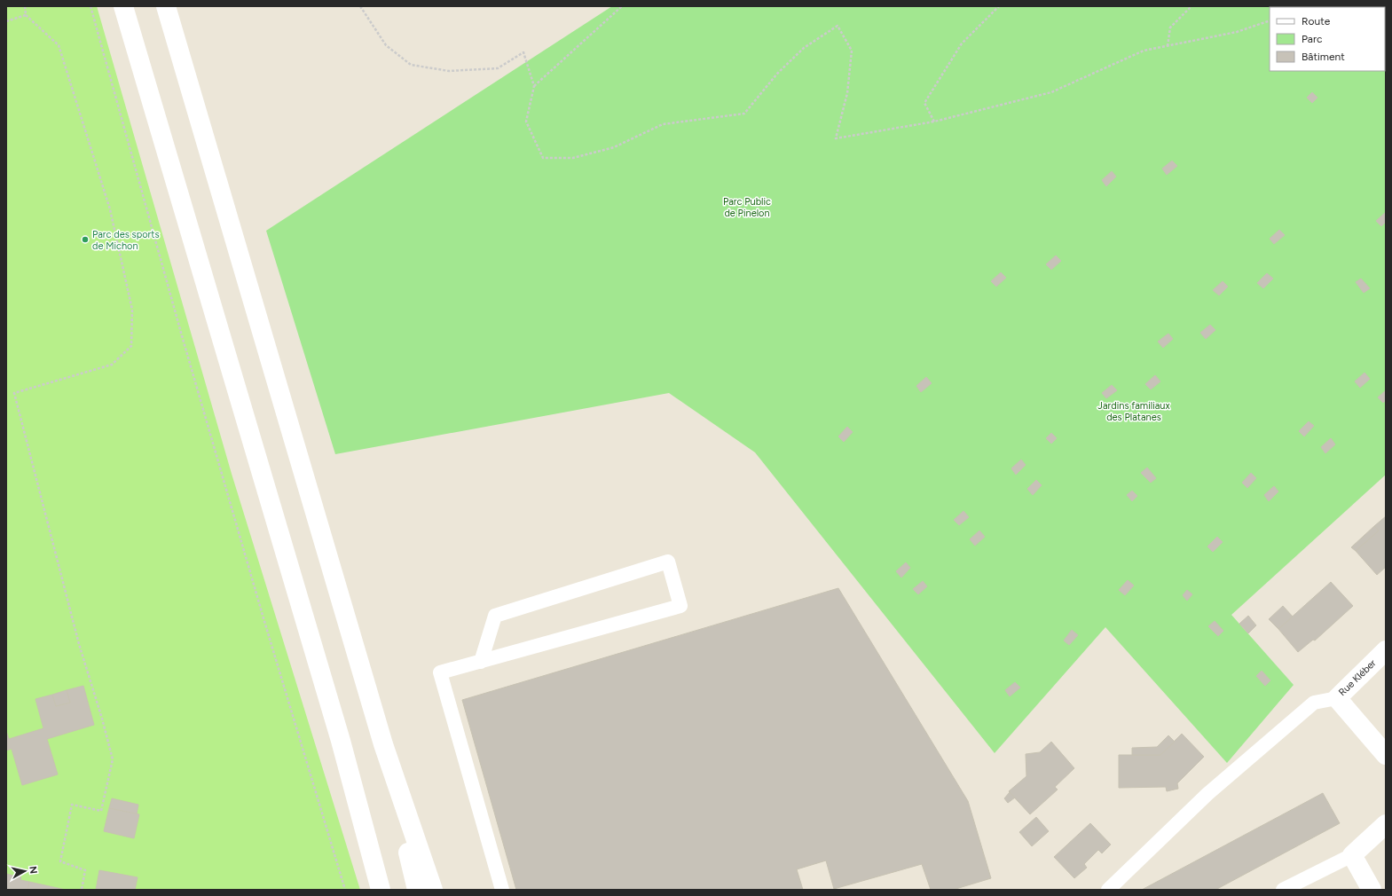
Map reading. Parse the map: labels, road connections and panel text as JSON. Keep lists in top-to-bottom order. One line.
{"streets":{"main road":["Rue Kléber"]},"parks":["Parc Public de Pinelon","Jardins familiaux des Platanes"],"places":["Parc des sports de Michon"],"legend":["Route","Parc","Bâtiment"],"north":"right"}
